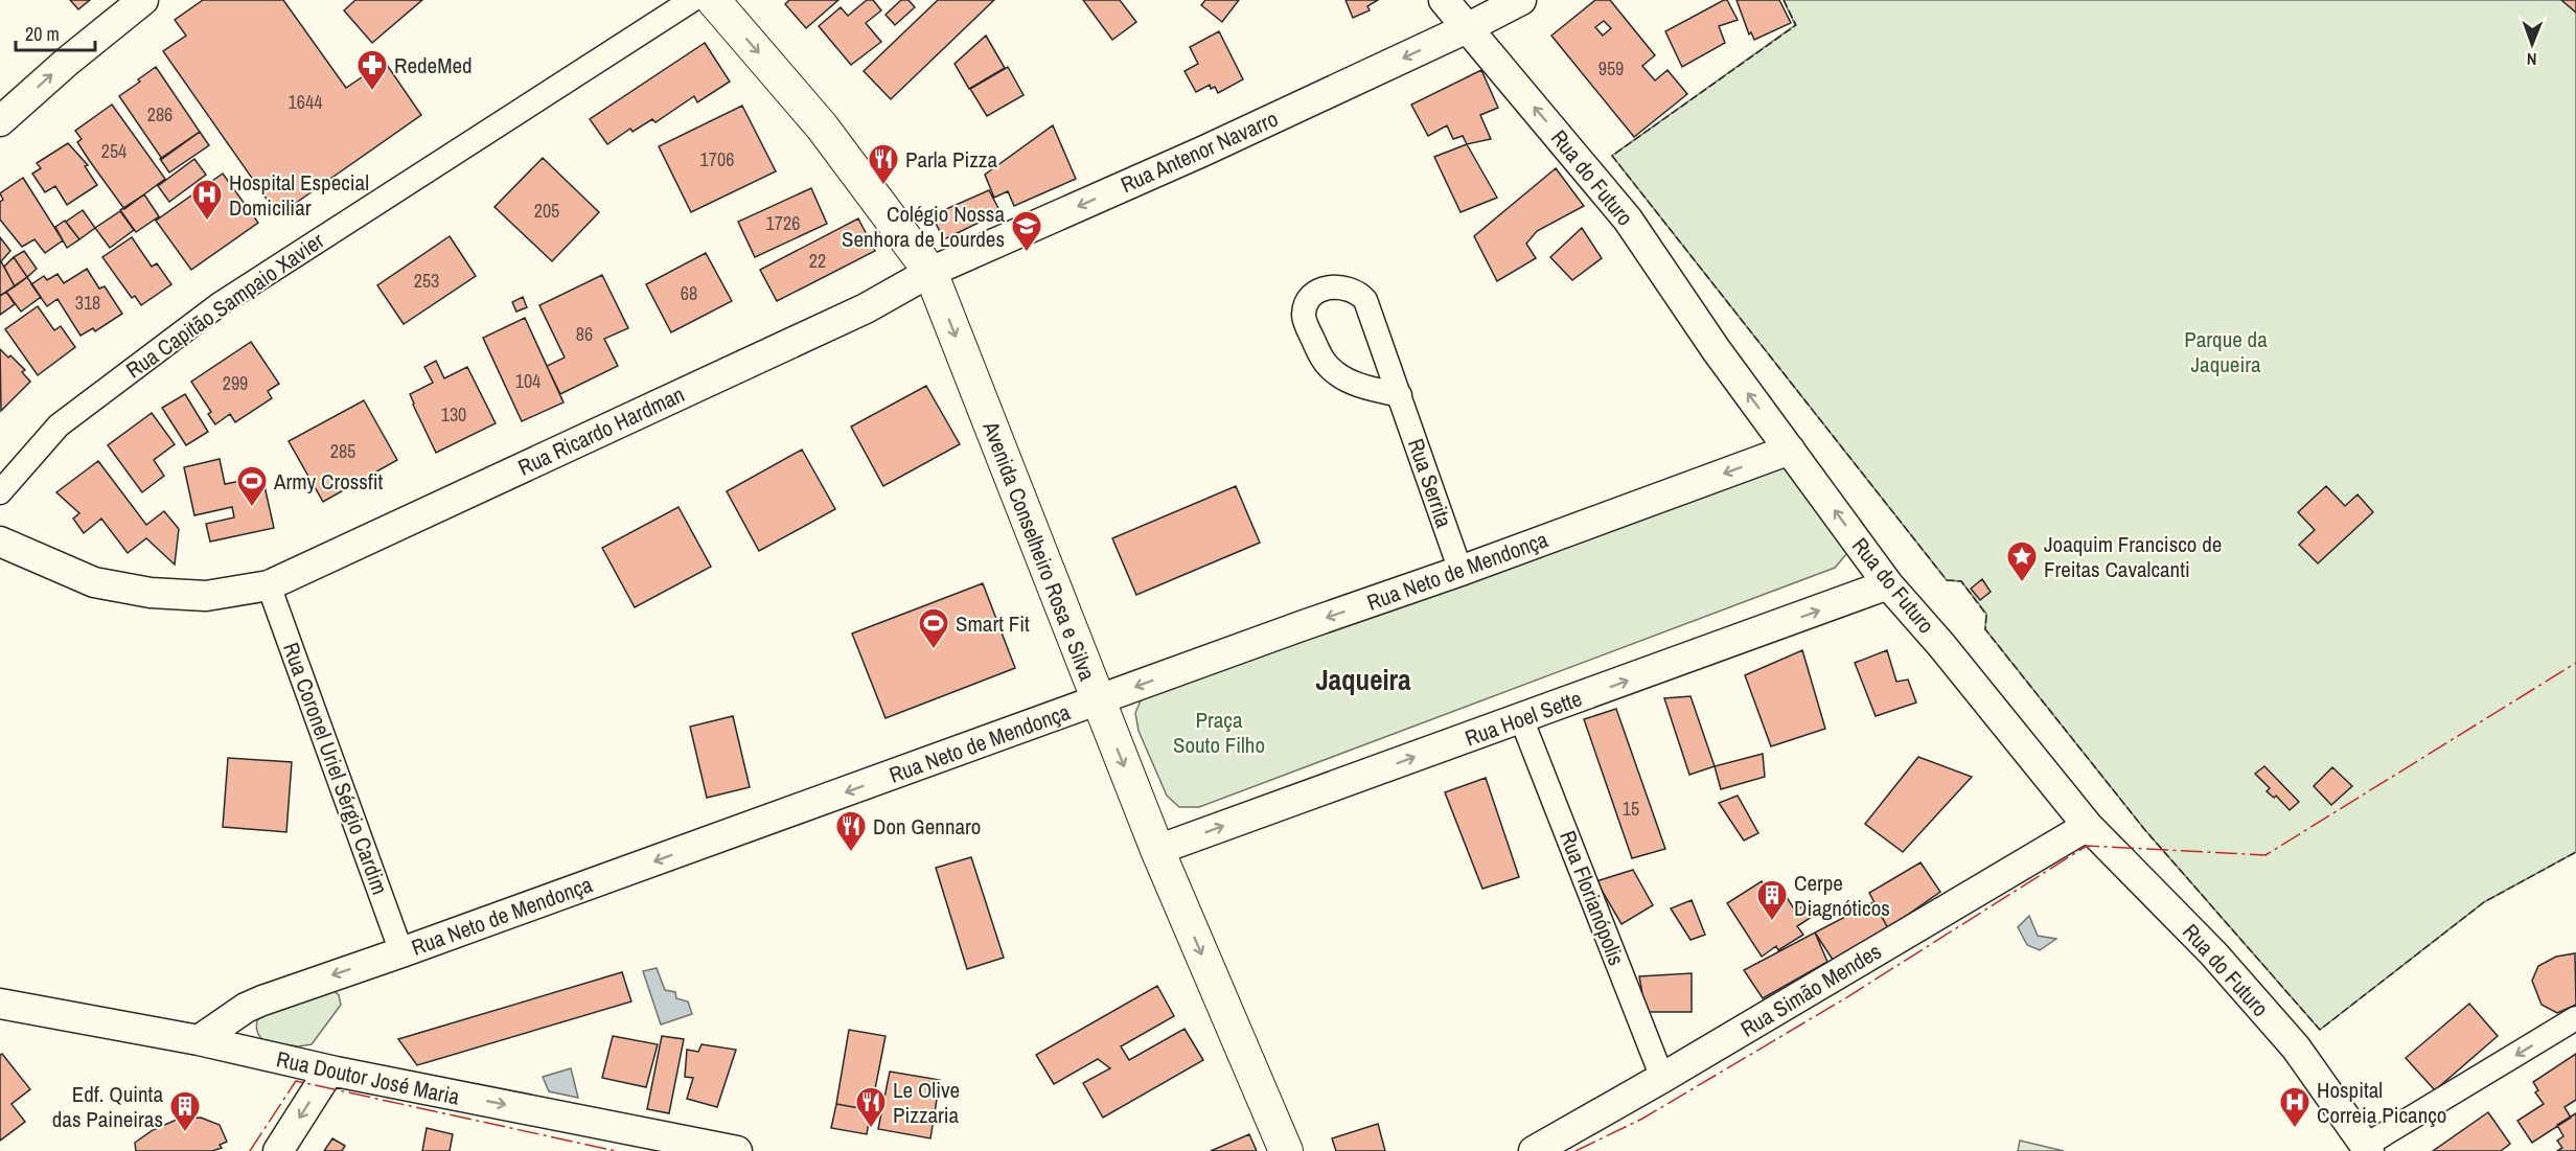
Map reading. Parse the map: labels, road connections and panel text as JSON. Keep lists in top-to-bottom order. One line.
{"streets":{"main road":["Avenida Conselheiro Rosa e Silva"],"street":["Rua Antenor Navarro","Rua do Futuro","Rua Capitão Sampaio Xavier","Rua Ricardo Hardman","Rua Serrita","Rua Neto de Mendonça","Rua Hoel Sette","Rua Coronel Uriel Sérgio Cardim","Rua Florianópolis","Rua Simão Mendes","Rua Doutor José Maria"]},"crossings":[["Rua Antenor Navarro","Rua do Futuro"],["Rua Antenor Navarro","Rua Ricardo Hardman"],["Rua Antenor Navarro","Avenida Conselheiro Rosa e Silva"],["Rua do Futuro","Rua Neto de Mendonça"],["Rua do Futuro","Rua Hoel Sette"],["Rua do Futuro","Rua Simão Mendes"],["Rua Ricardo Hardman","Avenida Conselheiro Rosa e Silva"],["Rua Ricardo Hardman","Rua Coronel Uriel Sérgio Cardim"],["Rua Serrita","Rua Neto de Mendonça"],["Avenida Conselheiro Rosa e Silva","Rua Neto de Mendonça"],["Avenida Conselheiro Rosa e Silva","Rua Hoel Sette"],["Rua Neto de Mendonça","Rua Coronel Uriel Sérgio Cardim"],["Rua Neto de Mendonça","Rua Doutor José Maria"],["Rua Hoel Sette","Rua Florianópolis"],["Rua Florianópolis","Rua Simão Mendes"]],"one_way":["Rua Antenor Navarro","Rua do Futuro","Avenida Conselheiro Rosa e Silva","Rua Neto de Mendonça","Rua Hoel Sette","Rua Doutor José Maria"],"districts":["Jaqueira"],"parks":["Parque da Jaqueira","Praça Souto Filho"],"places":{"pharmacy":["RedeMed"],"restaurant":["Parla Pizza","Don Gennaro","Le Olive Pizzaria"],"hospital":["Hospital Especial Domiciliar","Hospital Correia Picanço"],"school or university":["Colégio Nossa Senhora de Lourdes"],"sports":["Army Crossfit","Smart Fit"],"place":["Joaquim Francisco de Freitas Cavalcanti"],"building":["Cerpe Diagnóticos","Edf. Quinta das Paineiras"]},"house_numbers":["959","1644","286","254","1706","205","1726","22","253","68","318","86","104","299","130","285","15"],"scale_bar":"20 m","north":"bottom"}
